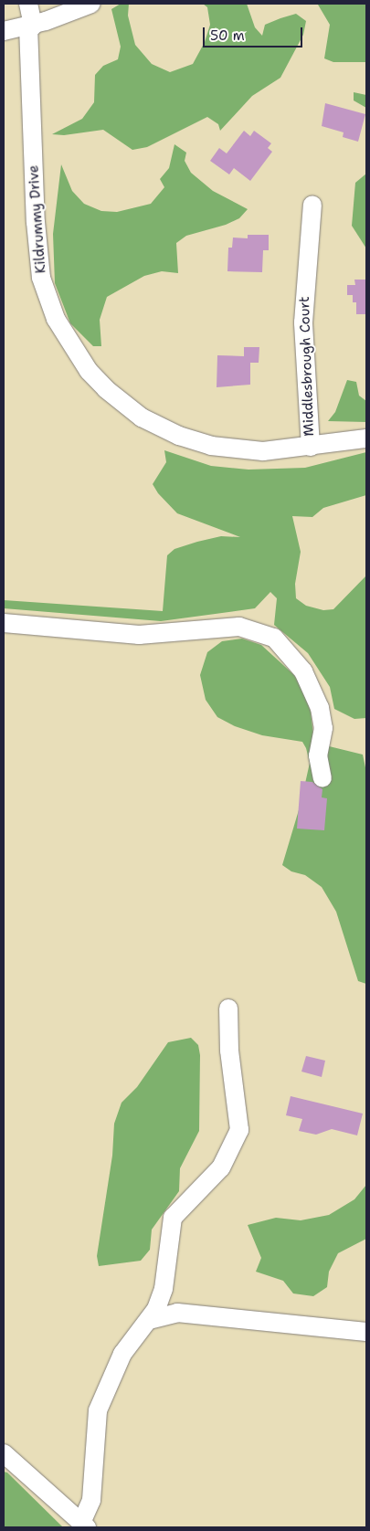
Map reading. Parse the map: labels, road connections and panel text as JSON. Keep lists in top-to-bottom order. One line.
{"streets":{"street":["Kildrummy Drive","Middlesbrough Court"]},"crossings":[["Kildrummy Drive","Middlesbrough Court"]],"scale_bar":"50 m"}
